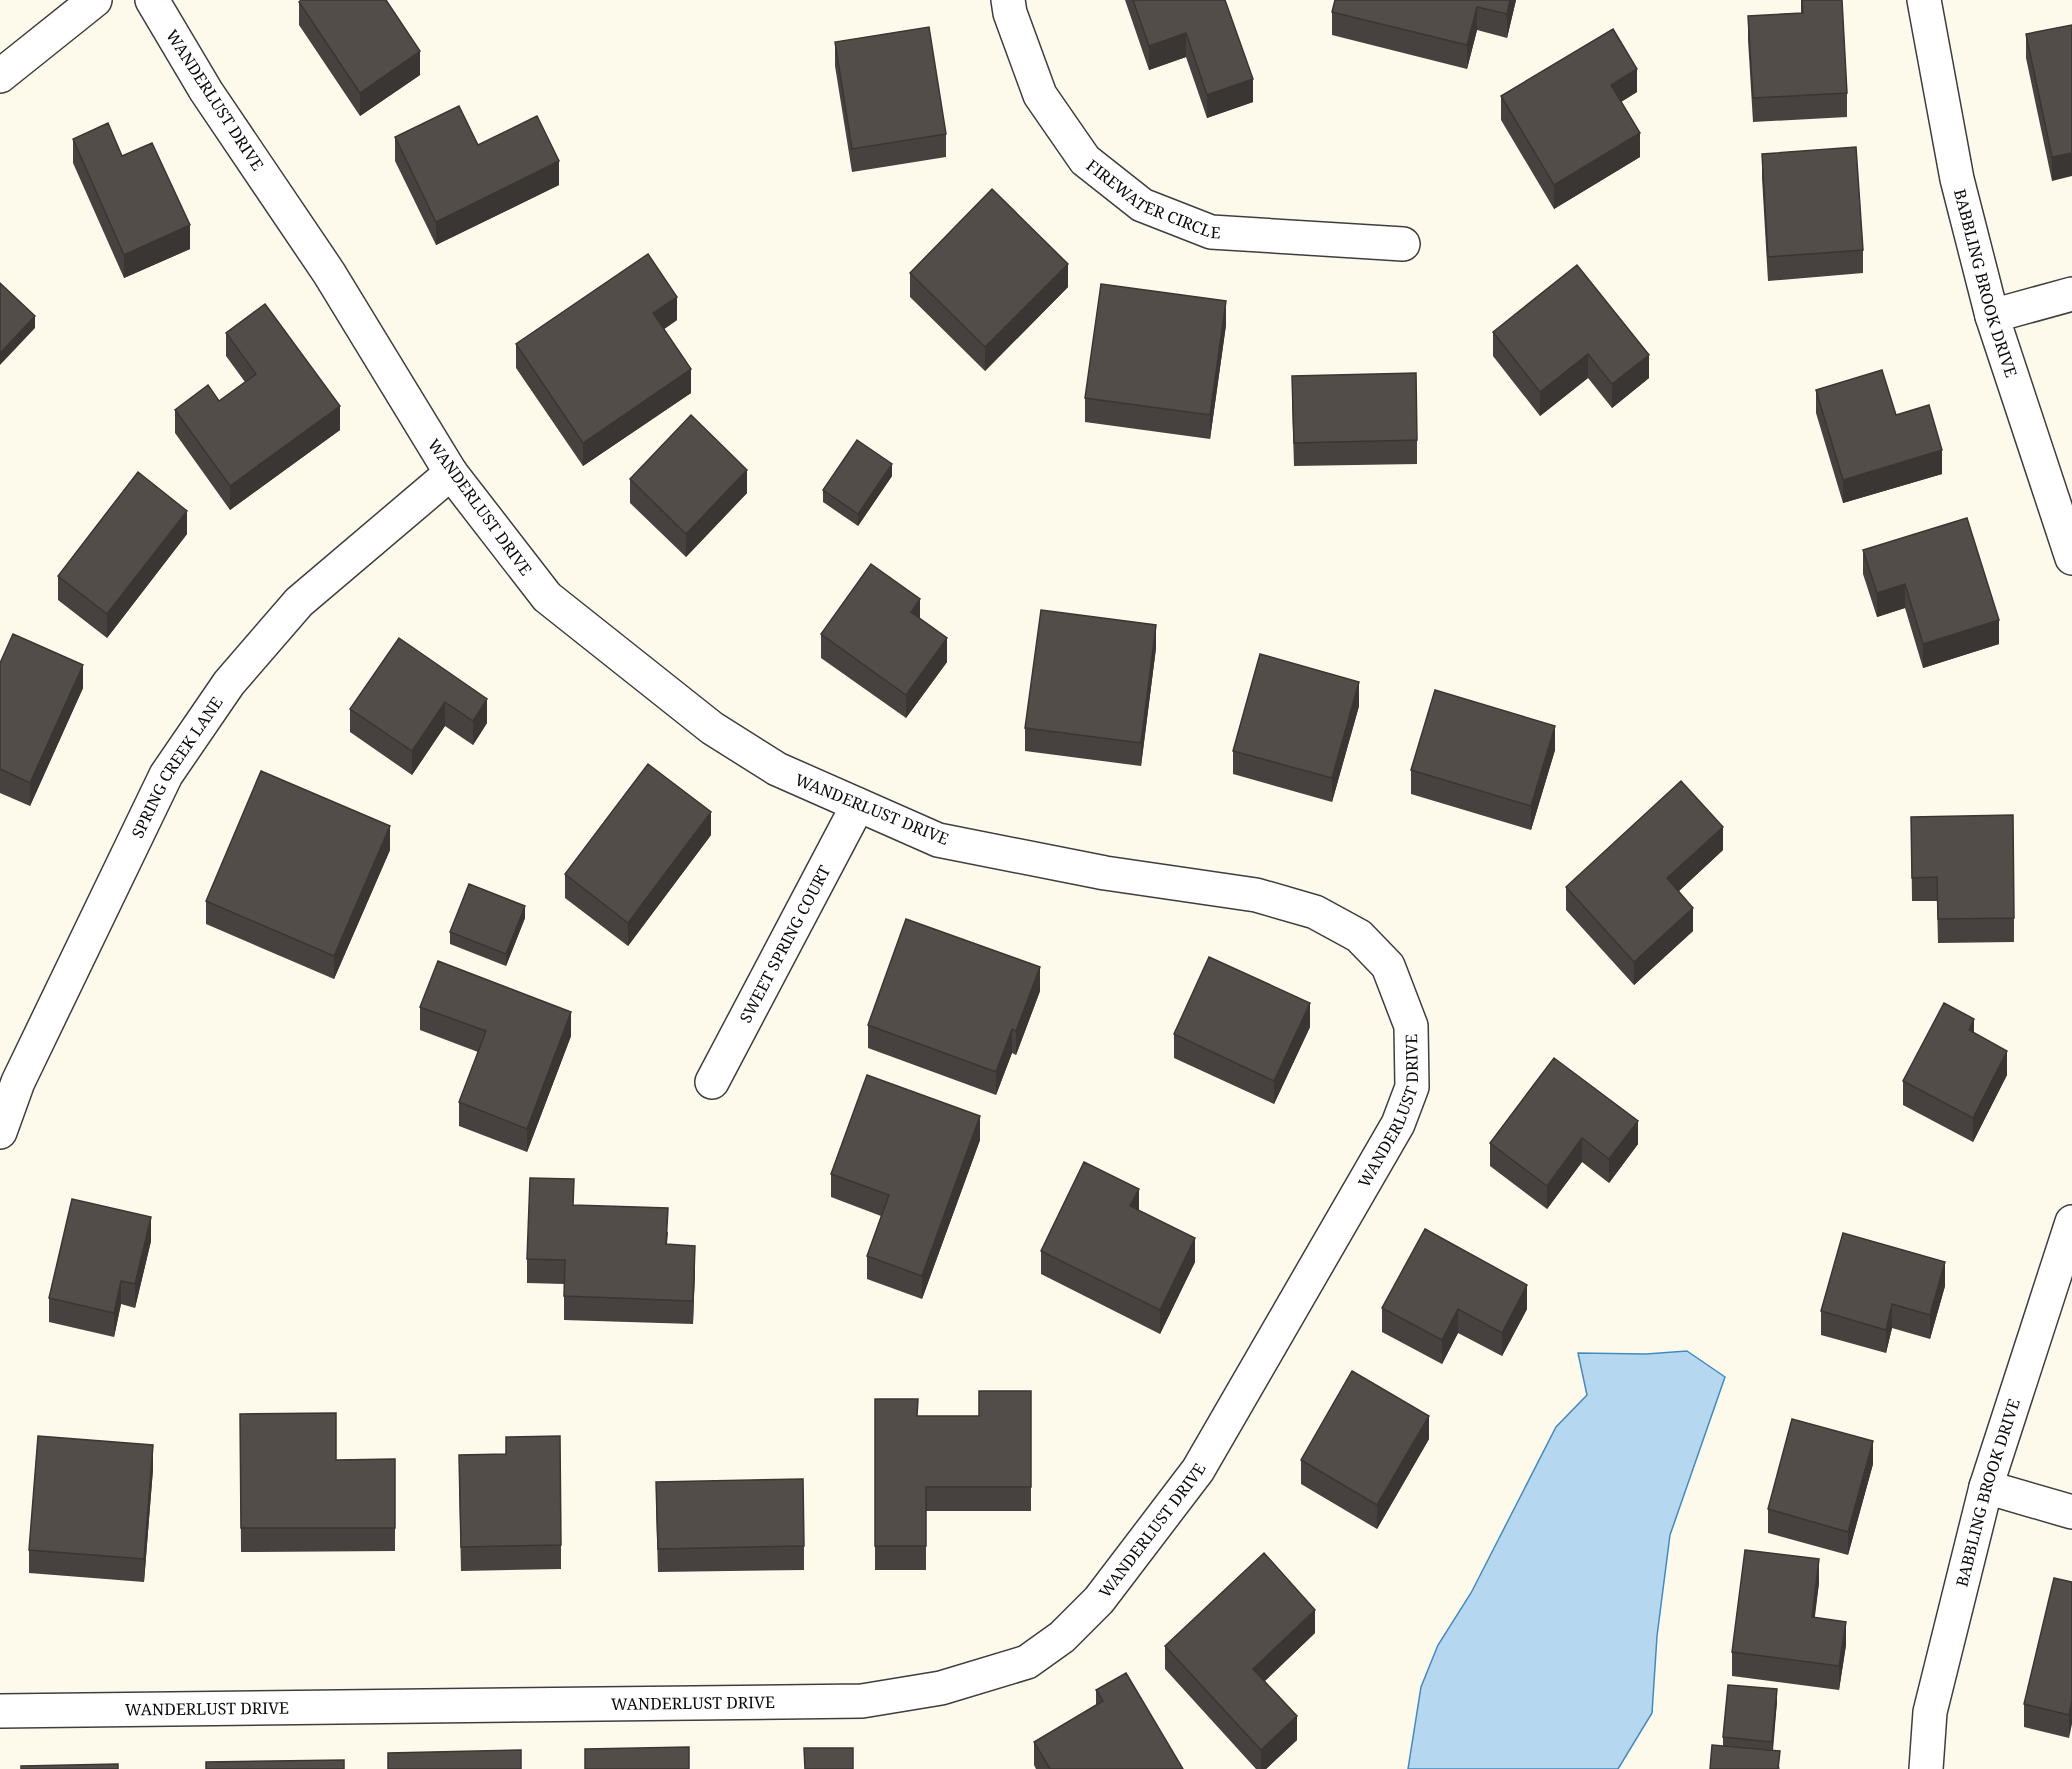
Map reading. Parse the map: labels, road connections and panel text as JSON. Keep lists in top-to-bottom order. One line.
{"streets":{"street":["WANDERLUST DRIVE","FIREWATER CIRCLE","BABBLING BROOK DRIVE","SPRING CREEK LANE","SWEET SPRING COURT"]},"crossings":[["WANDERLUST DRIVE","SPRING CREEK LANE"],["WANDERLUST DRIVE","SWEET SPRING COURT"]]}
